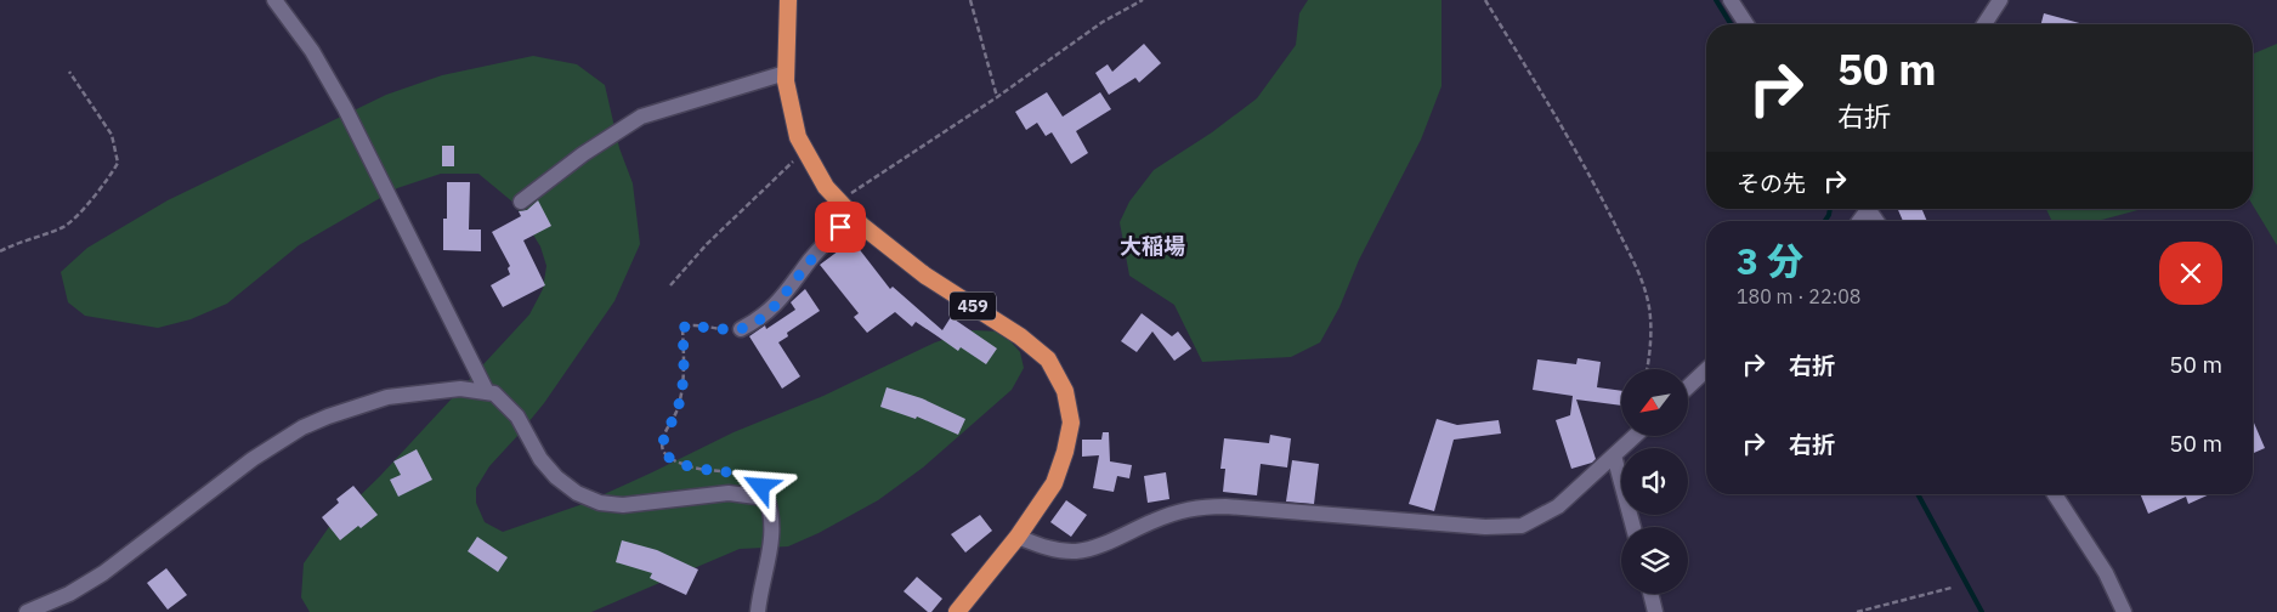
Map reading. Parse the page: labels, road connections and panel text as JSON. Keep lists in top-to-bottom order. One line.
{"streets":{"highway":["459"]},"districts":["大稲場"],"north":"bottom left","page":{"turn":["50 m","右折"],"then":"その先","heading":["3 分","180 m · 22:08"],"list":[{"name":"右折","value":"50 m"},{"name":"右折","value":"50 m"}]}}
